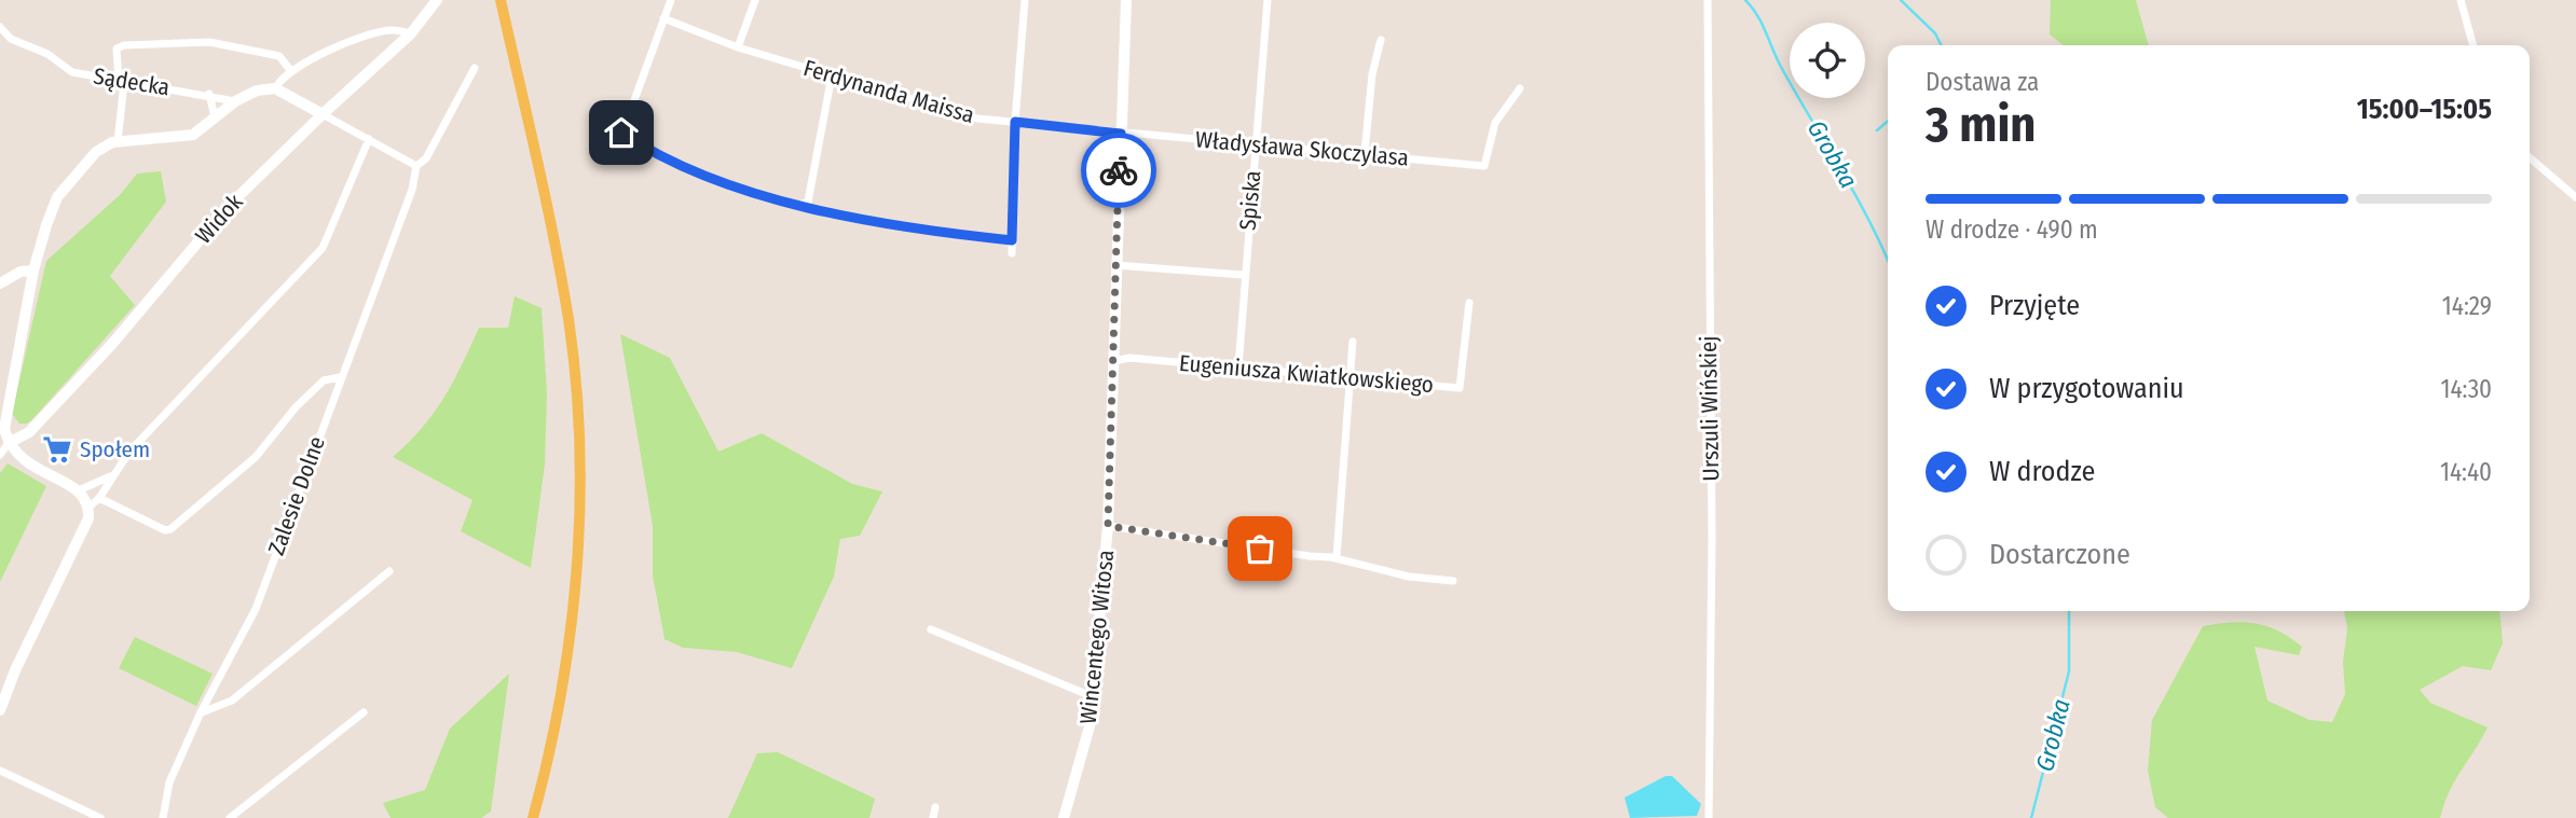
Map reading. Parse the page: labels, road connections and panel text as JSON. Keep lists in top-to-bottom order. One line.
{"streets":{"street":["Sądecka","Ferdynanda Maissa","Władysława Skoczylasa","Spiska","Widok","Eugeniusza Kwiatkowskiego","Urszuli Wińskiej","Zalesie Dolne","Wincentego Witosa"]},"crossings":[["Ferdynanda Maissa","Władysława Skoczylasa"],["Ferdynanda Maissa","Wincentego Witosa"],["Władysława Skoczylasa","Spiska"],["Władysława Skoczylasa","Wincentego Witosa"],["Spiska","Eugeniusza Kwiatkowskiego"],["Eugeniusza Kwiatkowskiego","Wincentego Witosa"]],"water":["Grobka"],"places":{"supermarket":["Społem"]},"page":{"heading":["3 min","Dostawa za","15:00–15:05"],"bar":"W drodze · 490 m","list":[["Przyjęte","14:29"],["W przygotowaniu","14:30"],["W drodze","14:40"],"Dostarczone"]}}
